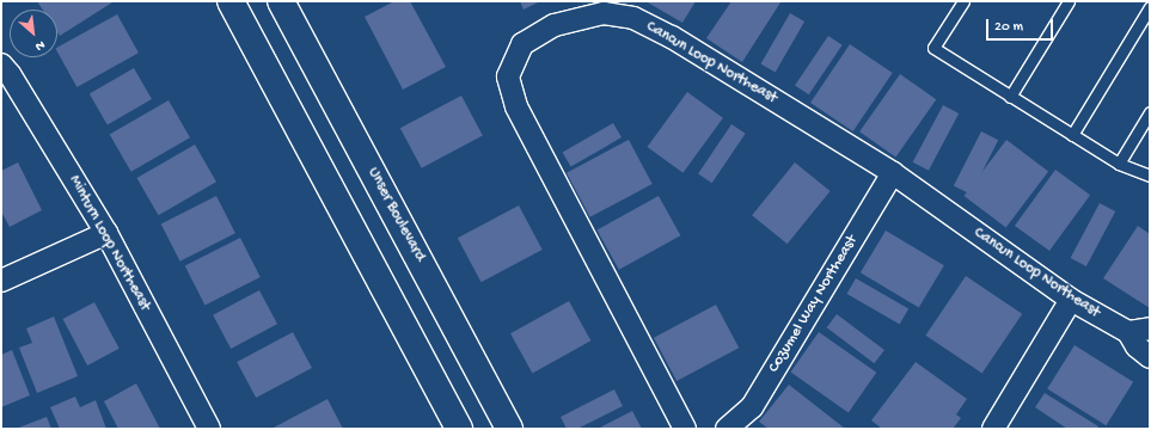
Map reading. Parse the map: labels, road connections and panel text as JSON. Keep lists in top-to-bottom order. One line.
{"streets":{"main road":["Unser Boulevard"],"street":["Cancun Loop Northeast","Minturn Loop Northeast","Cozumel Way Northeast"]},"crossings":[["Cancun Loop Northeast","Cozumel Way Northeast"]],"scale_bar":"20 m","north":"bottom right"}
